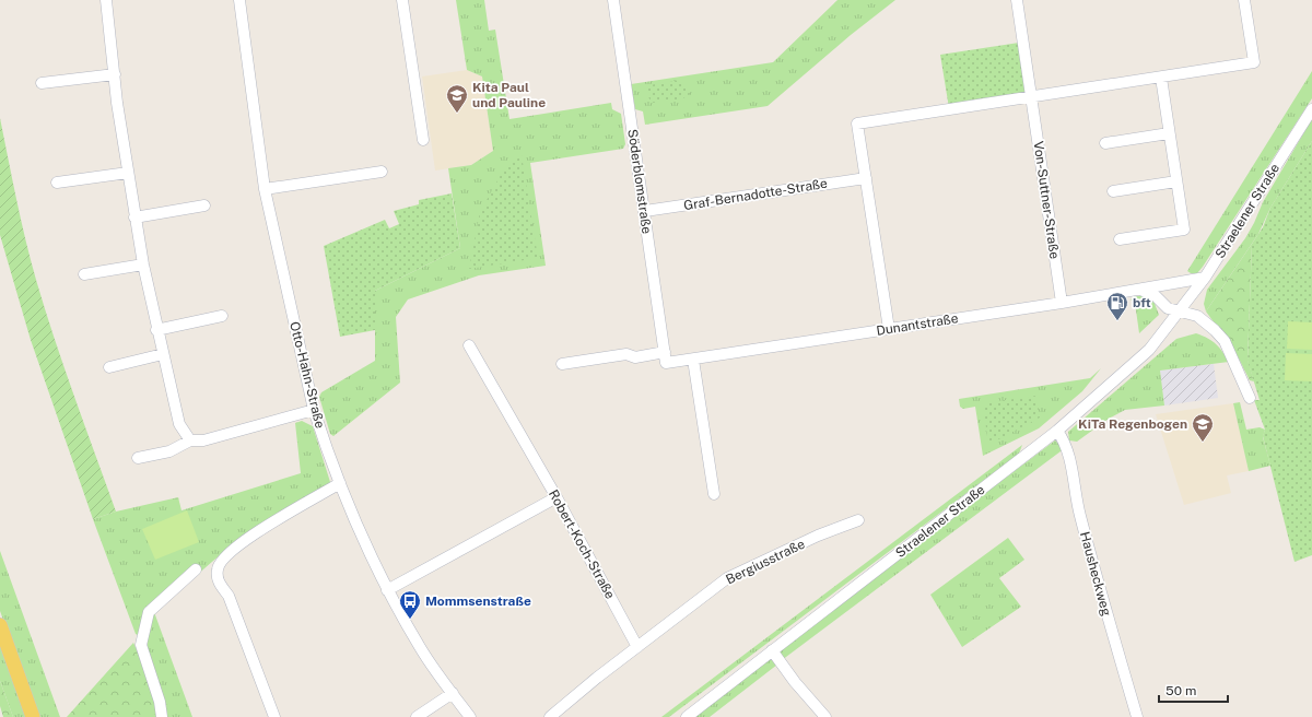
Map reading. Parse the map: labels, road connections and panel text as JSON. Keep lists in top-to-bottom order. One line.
{"streets":{"street":["Söderblomstraße","Graf-Bernadotte-Straße","Von-Suttner-Straße","Straelener Straße","Dunantstraße","Otto-Hahn-Straße","Robert-Koch-Straße","Bergiusstraße","Hausheckweg"]},"crossings":[["Söderblomstraße","Graf-Bernadotte-Straße"],["Söderblomstraße","Dunantstraße"],["Von-Suttner-Straße","Dunantstraße"],["Straelener Straße","Dunantstraße"],["Straelener Straße","Hausheckweg"],["Robert-Koch-Straße","Bergiusstraße"]],"places":{"school or university":["Kita Paul und Pauline","KiTa Regenbogen"],"fuel station":["bft"],"bus stop":["Mommsenstraße"]},"scale_bar":"50 m"}
